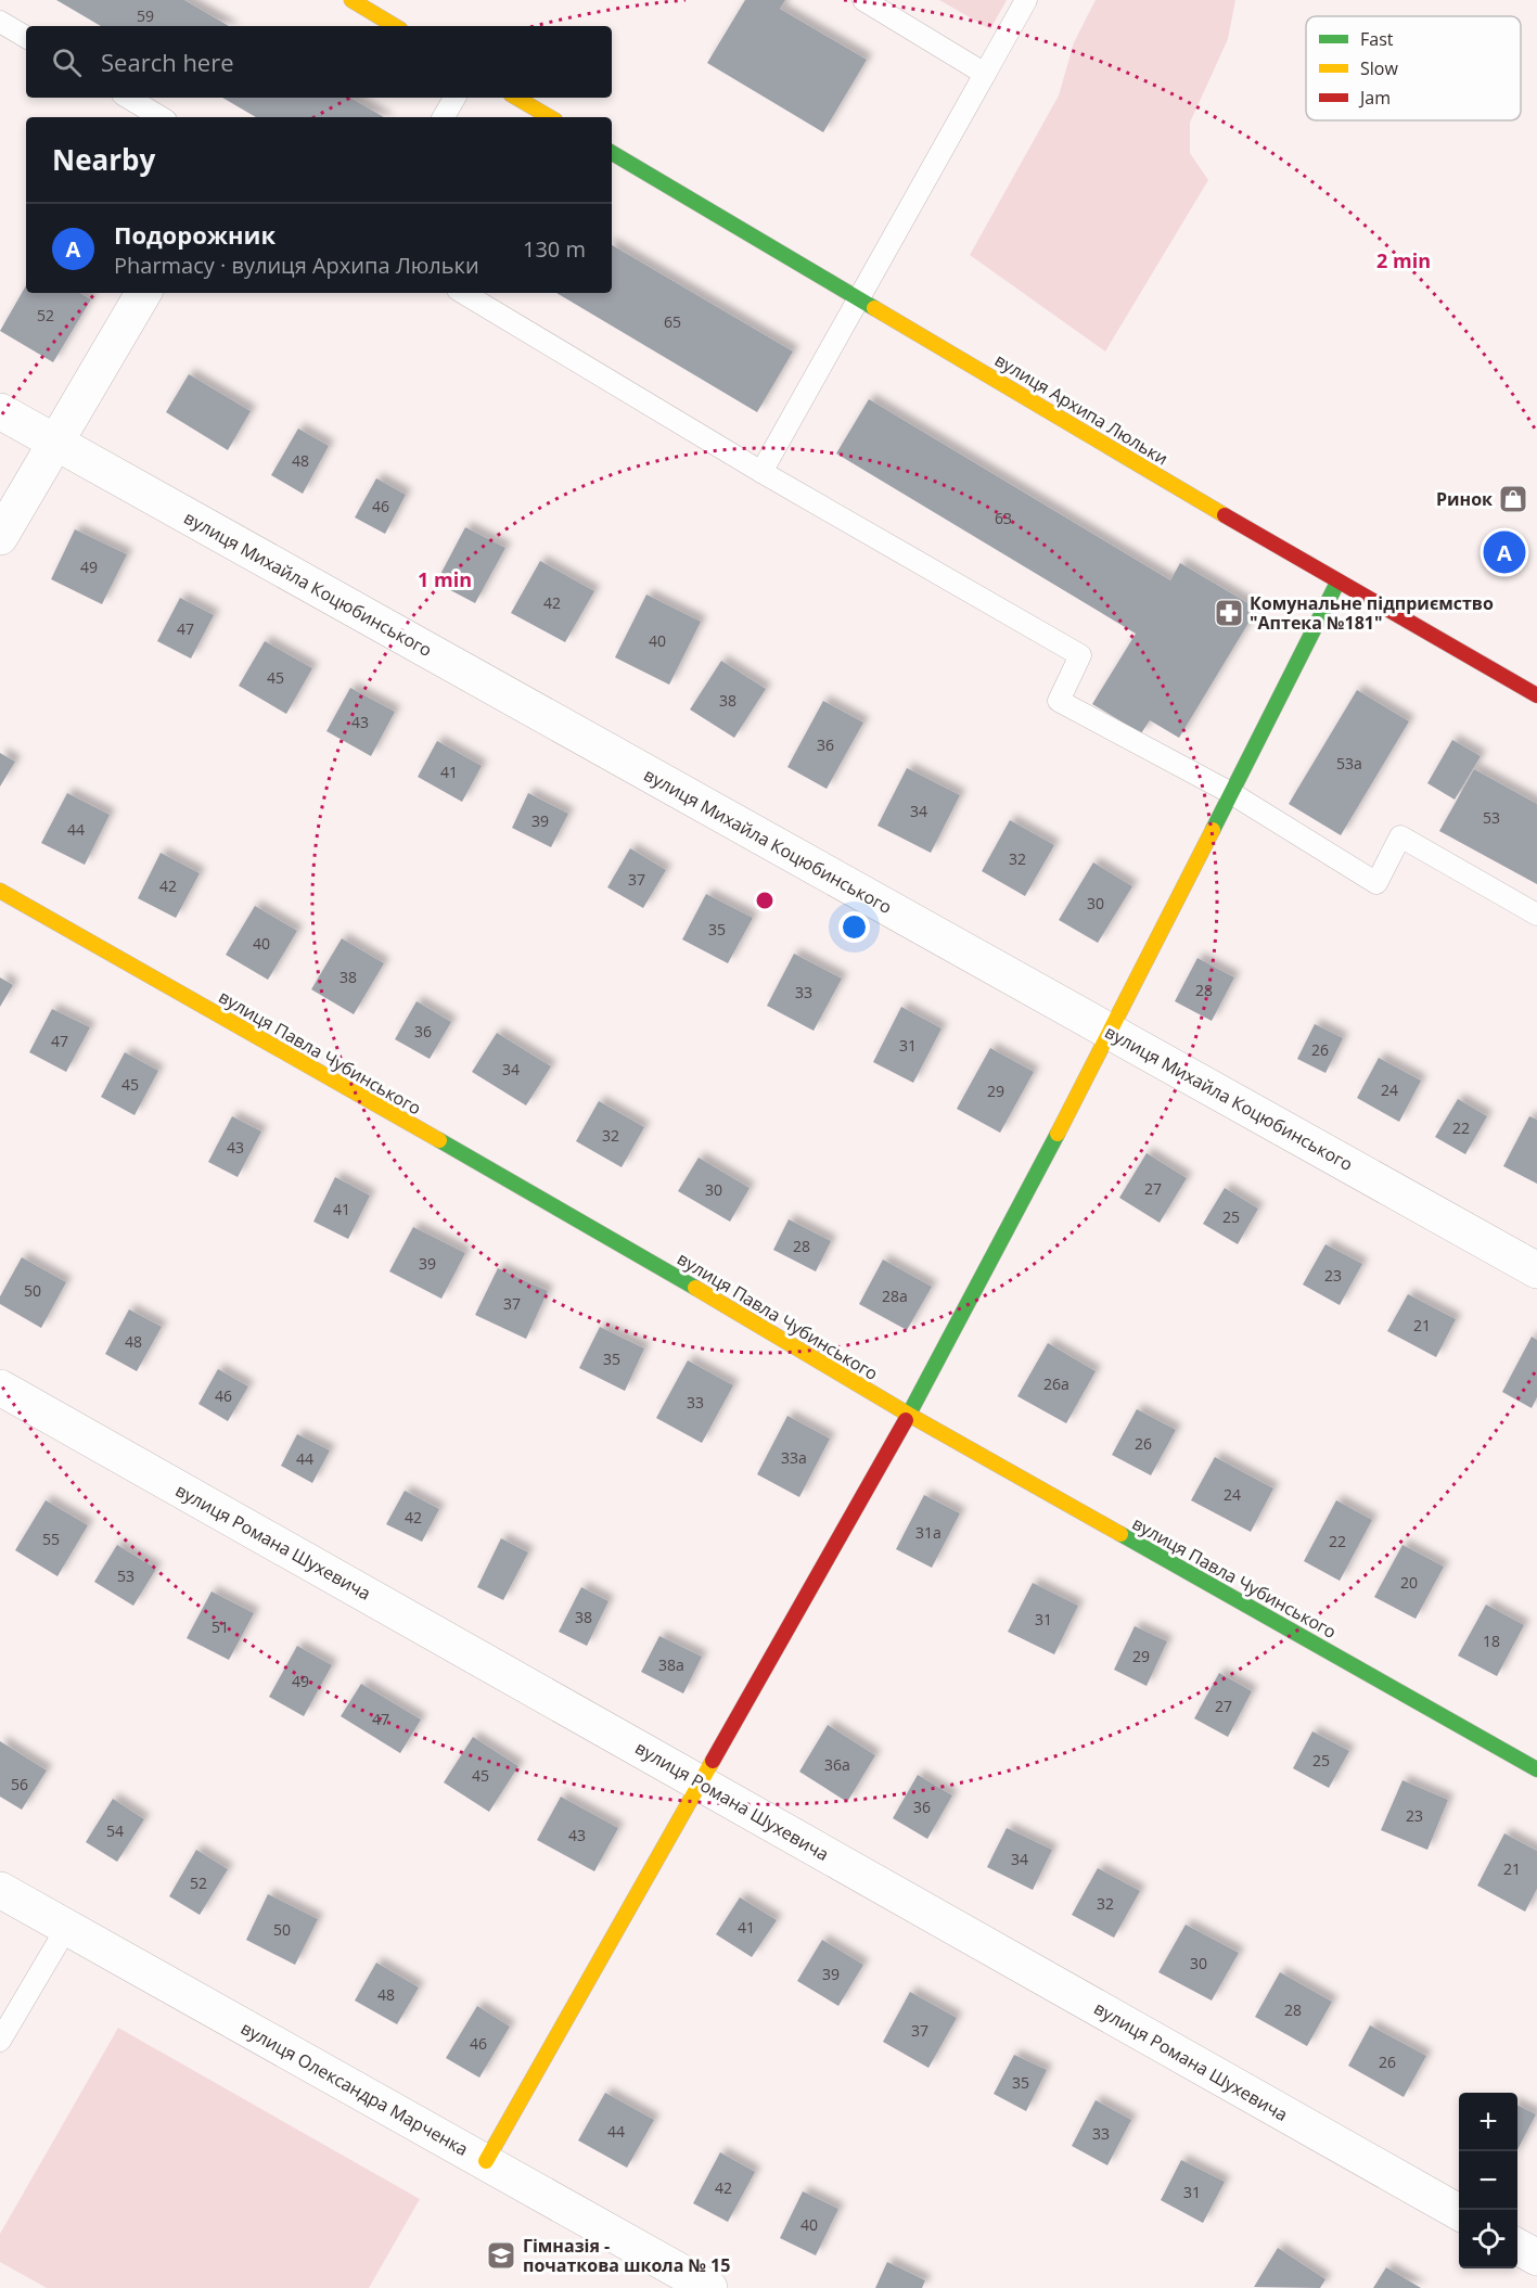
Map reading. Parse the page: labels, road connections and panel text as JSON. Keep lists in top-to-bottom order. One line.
{"streets":{"street":["вулиця Архипа Люльки","вулиця Михайла Коцюбинського","вулиця Павла Чубинського","вулиця Романа Шухевича","вулиця Олександра Марченка"]},"places":{"shop":["Ринок"],"pharmacy":["Комунальне підприємство \"Аптека №181\""],"school or university":["Гімназія - початкова школа № 15"]},"house_numbers":["59","52","65","48","46","63","49","42","47","40","45","38","43","36","53а","41","34","53","39","44","32","37","42","30","35","40","38","28","33","36","47","31","26","34","45","24","29","22","32","43","27","30","41","25","28","39","23","50","28а","37","21","48","35","26а","46","33","26","33а","44","24","42","31а","55","22","53","20","38","31","51","18","29","38а","49","27","47","25","36а","45","56","36","23","54","43","34","21","52","32","41","50","30","39","48","28","37","46","26","35","44","33","42","31","40"],"legend":["Fast","Slow","Jam"],"page":{"search":"Search here","heading":"Nearby","list":[{"mark":"A","name":"Подорожник","note":"Pharmacy · вулиця Архипа Люльки","value":"130 m"}],"pins":"A","map_buttons":["+","−"]},"rings":["2 min","1 min"]}
